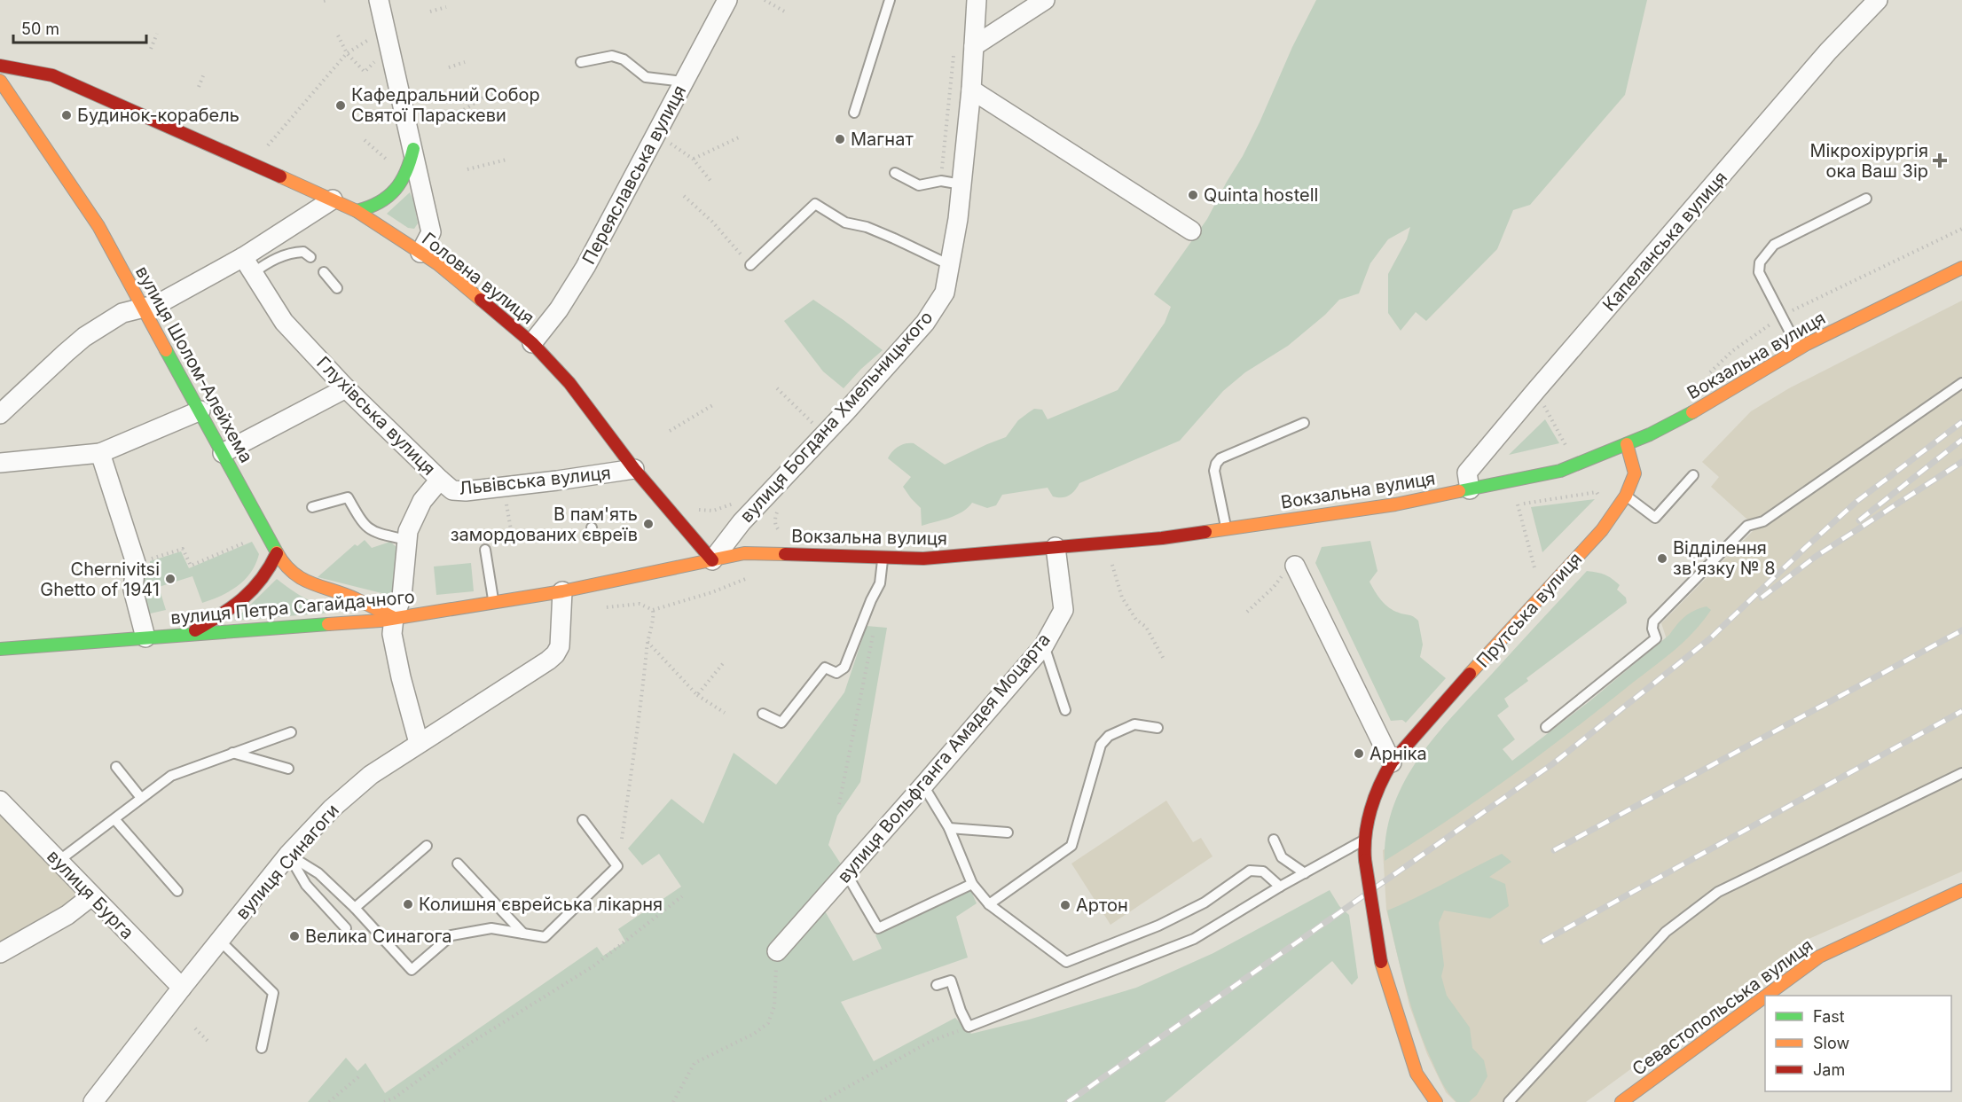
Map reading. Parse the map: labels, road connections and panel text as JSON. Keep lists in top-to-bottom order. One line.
{"streets":{"main road":["Головна вулиця","Вокзальна вулиця","вулиця Шолом-Алейхема","вулиця Петра Сагайдачного","Прутська вулиця","Севастопольська вулиця"],"street":["Переяславська вулиця","Капеланська вулиця","Глухівська вулиця","вулиця Богдана Хмельницького","Львівська вулиця","вулиця Вольфганга Амадея Моцарта","вулиця Синагоги","вулиця Бурга"]},"crossings":[["Переяславська вулиця","Головна вулиця"],["Капеланська вулиця","Вокзальна вулиця"],["Головна вулиця","Вокзальна вулиця"],["Головна вулиця","вулиця Богдана Хмельницького"],["Головна вулиця","Львівська вулиця"],["Головна вулиця","вулиця Петра Сагайдачного"],["Вокзальна вулиця","вулиця Богдана Хмельницького"],["Вокзальна вулиця","вулиця Петра Сагайдачного"],["Вокзальна вулиця","Прутська вулиця"],["Вокзальна вулиця","вулиця Вольфганга Амадея Моцарта"],["вулиця Шолом-Алейхема","Глухівська вулиця"],["вулиця Шолом-Алейхема","вулиця Петра Сагайдачного"],["Глухівська вулиця","Львівська вулиця"],["Глухівська вулиця","вулиця Петра Сагайдачного"],["Глухівська вулиця","вулиця Синагоги"],["вулиця Богдана Хмельницького","вулиця Петра Сагайдачного"],["вулиця Петра Сагайдачного","вулиця Синагоги"],["вулиця Синагоги","вулиця Бурга"]],"places":{"other":["Кафедральний Собор Святої Параскеви","Будинок-корабель","Магнат","Quinta hostell","В пам'ять замордованих євреїв","Відділення зв'язку № 8","Chernivitsi Ghetto of 1941","Арніка","Колишня єврейська лікарня","Артон","Велика Синагога"],"health":["Мікрохірургія ока Ваш Зір"]},"legend":["Fast","Slow","Jam"],"scale_bar":"50 m"}
